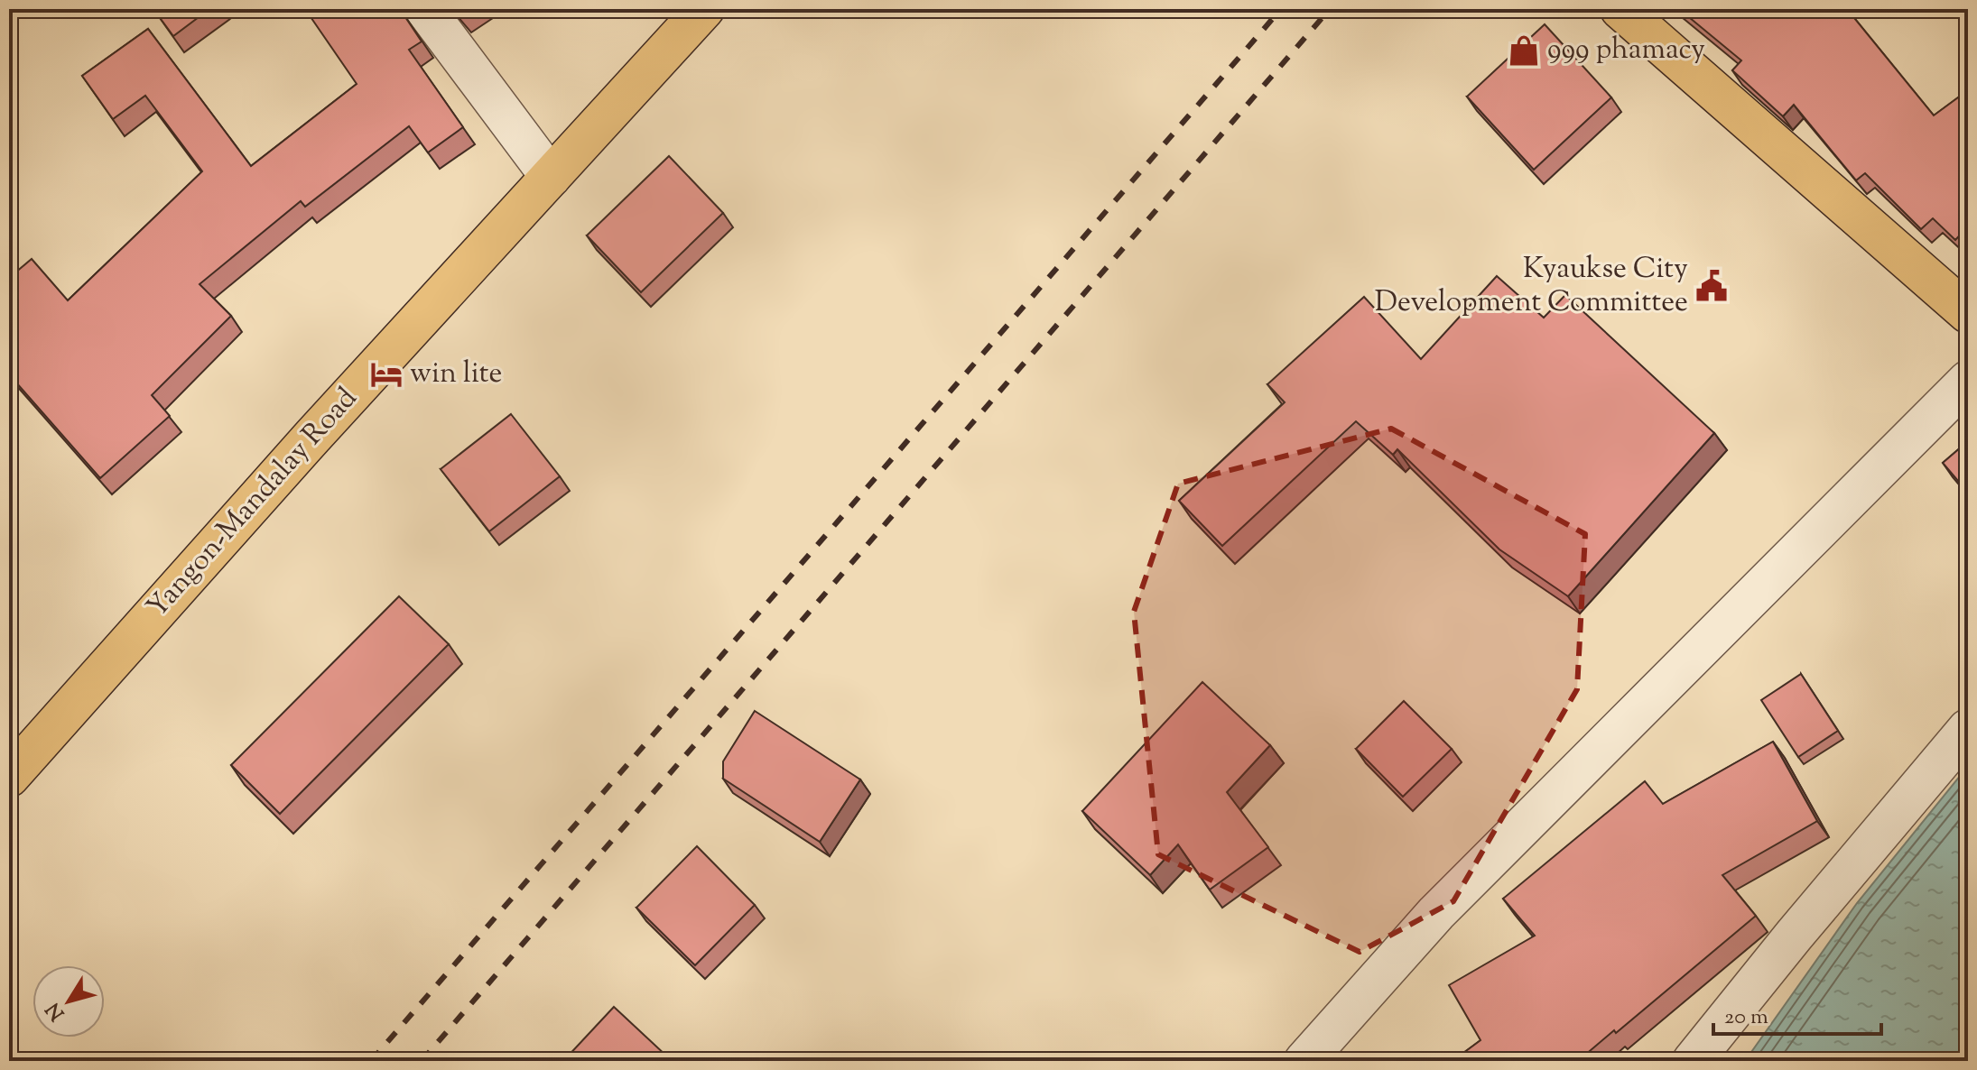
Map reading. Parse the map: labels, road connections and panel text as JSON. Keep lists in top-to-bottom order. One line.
{"streets":{"main road":["Yangon-Mandalay Road"]},"places":{"shop":["999 phamacy"],"public building":["Kyaukse City Development Committee"],"hotel":["win lite"]},"scale_bar":"20 m","north":"bottom left"}
